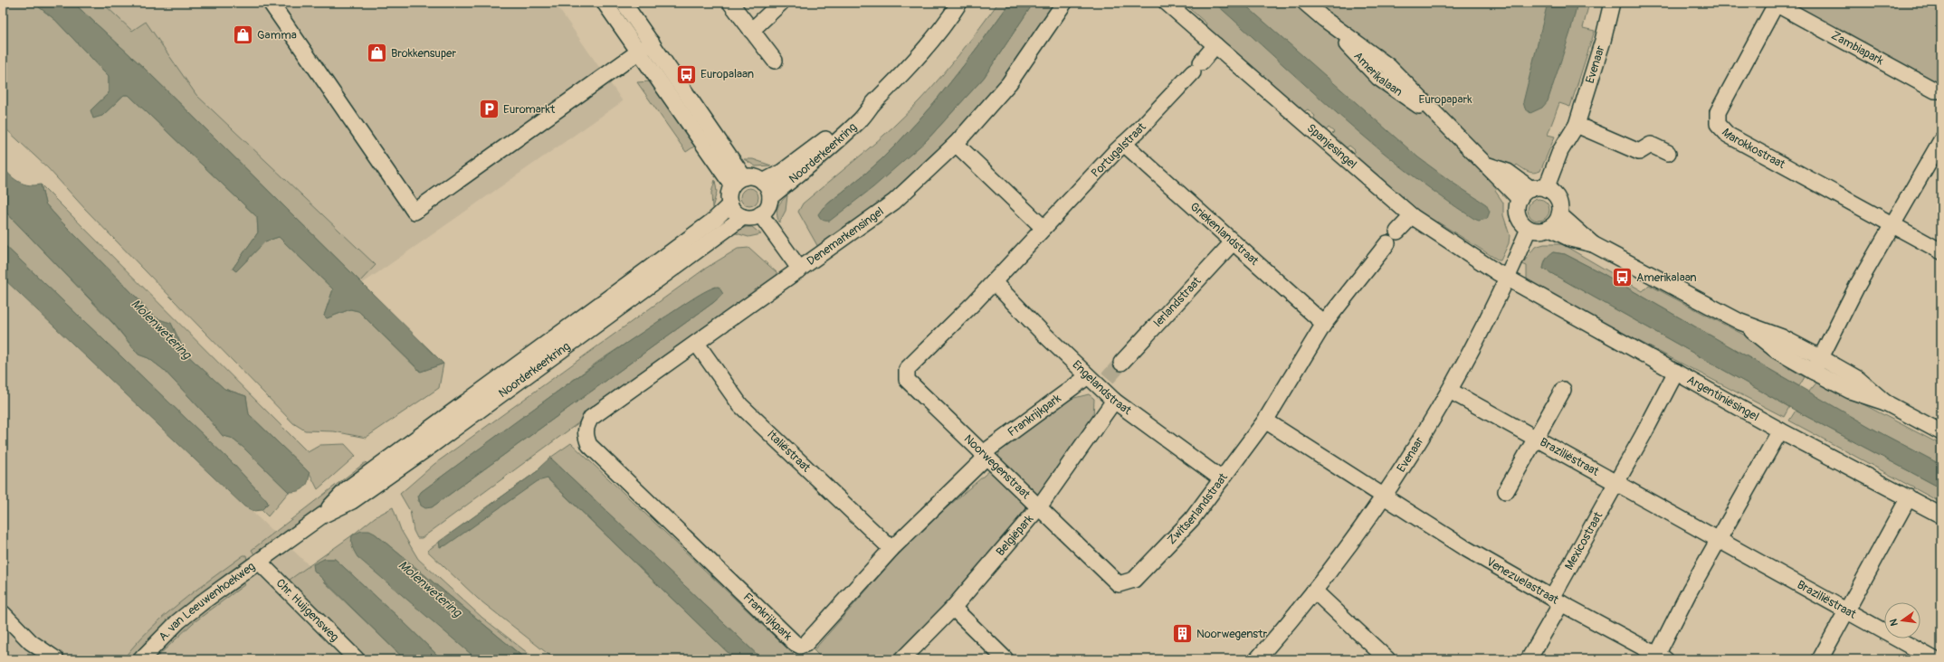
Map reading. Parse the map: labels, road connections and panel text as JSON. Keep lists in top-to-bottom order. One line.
{"streets":{"street":["Zambiapark","Evenaar","Amerikalaan","Spanjesingel","Marokkostraat","Portugalstraat","Noorderkeerkring","Griekenlandstraat","Denemarkensingel","Ierlandstraat","Engelandstraat","Argentiniësingel","Frankrijkpark","Italiëstraat","Braziliëstraat","Noorwegenstraat","Zwitserlandstraat","Belgiëpark","Mexicostraat","Venezuelastraat","A. van Leeuwenhoekweg","Chr. Huijgensweg"]},"crossings":[["Zambiapark","Marokkostraat"],["Evenaar","Amerikalaan"],["Evenaar","Spanjesingel"],["Evenaar","Argentiniësingel"],["Evenaar","Braziliëstraat"],["Evenaar","Venezuelastraat"],["Spanjesingel","Portugalstraat"],["Spanjesingel","Argentiniësingel"],["Spanjesingel","Zwitserlandstraat"],["Portugalstraat","Griekenlandstraat"],["Portugalstraat","Engelandstraat"],["Portugalstraat","Noorwegenstraat"],["Noorderkeerkring","A. van Leeuwenhoekweg"],["Noorderkeerkring","Chr. Huijgensweg"],["Griekenlandstraat","Ierlandstraat"],["Griekenlandstraat","Zwitserlandstraat"],["Denemarkensingel","Frankrijkpark"],["Denemarkensingel","Italiëstraat"],["Engelandstraat","Frankrijkpark"],["Engelandstraat","Zwitserlandstraat"],["Engelandstraat","Belgiëpark"],["Argentiniësingel","Mexicostraat"],["Frankrijkpark","Italiëstraat"],["Frankrijkpark","Noorwegenstraat"],["Braziliëstraat","Mexicostraat"],["Noorwegenstraat","Zwitserlandstraat"],["Noorwegenstraat","Belgiëpark"],["Mexicostraat","Venezuelastraat"],["A. van Leeuwenhoekweg","Chr. Huijgensweg"]],"water":["Molenwetering"],"parks":["Europapark"],"places":{"shop":["Gamma","Brokkensuper"],"bus stop":["Europalaan","Amerikalaan"],"parking":["Euromarkt"],"building":["Noorwegenstr"]},"north":"left"}
